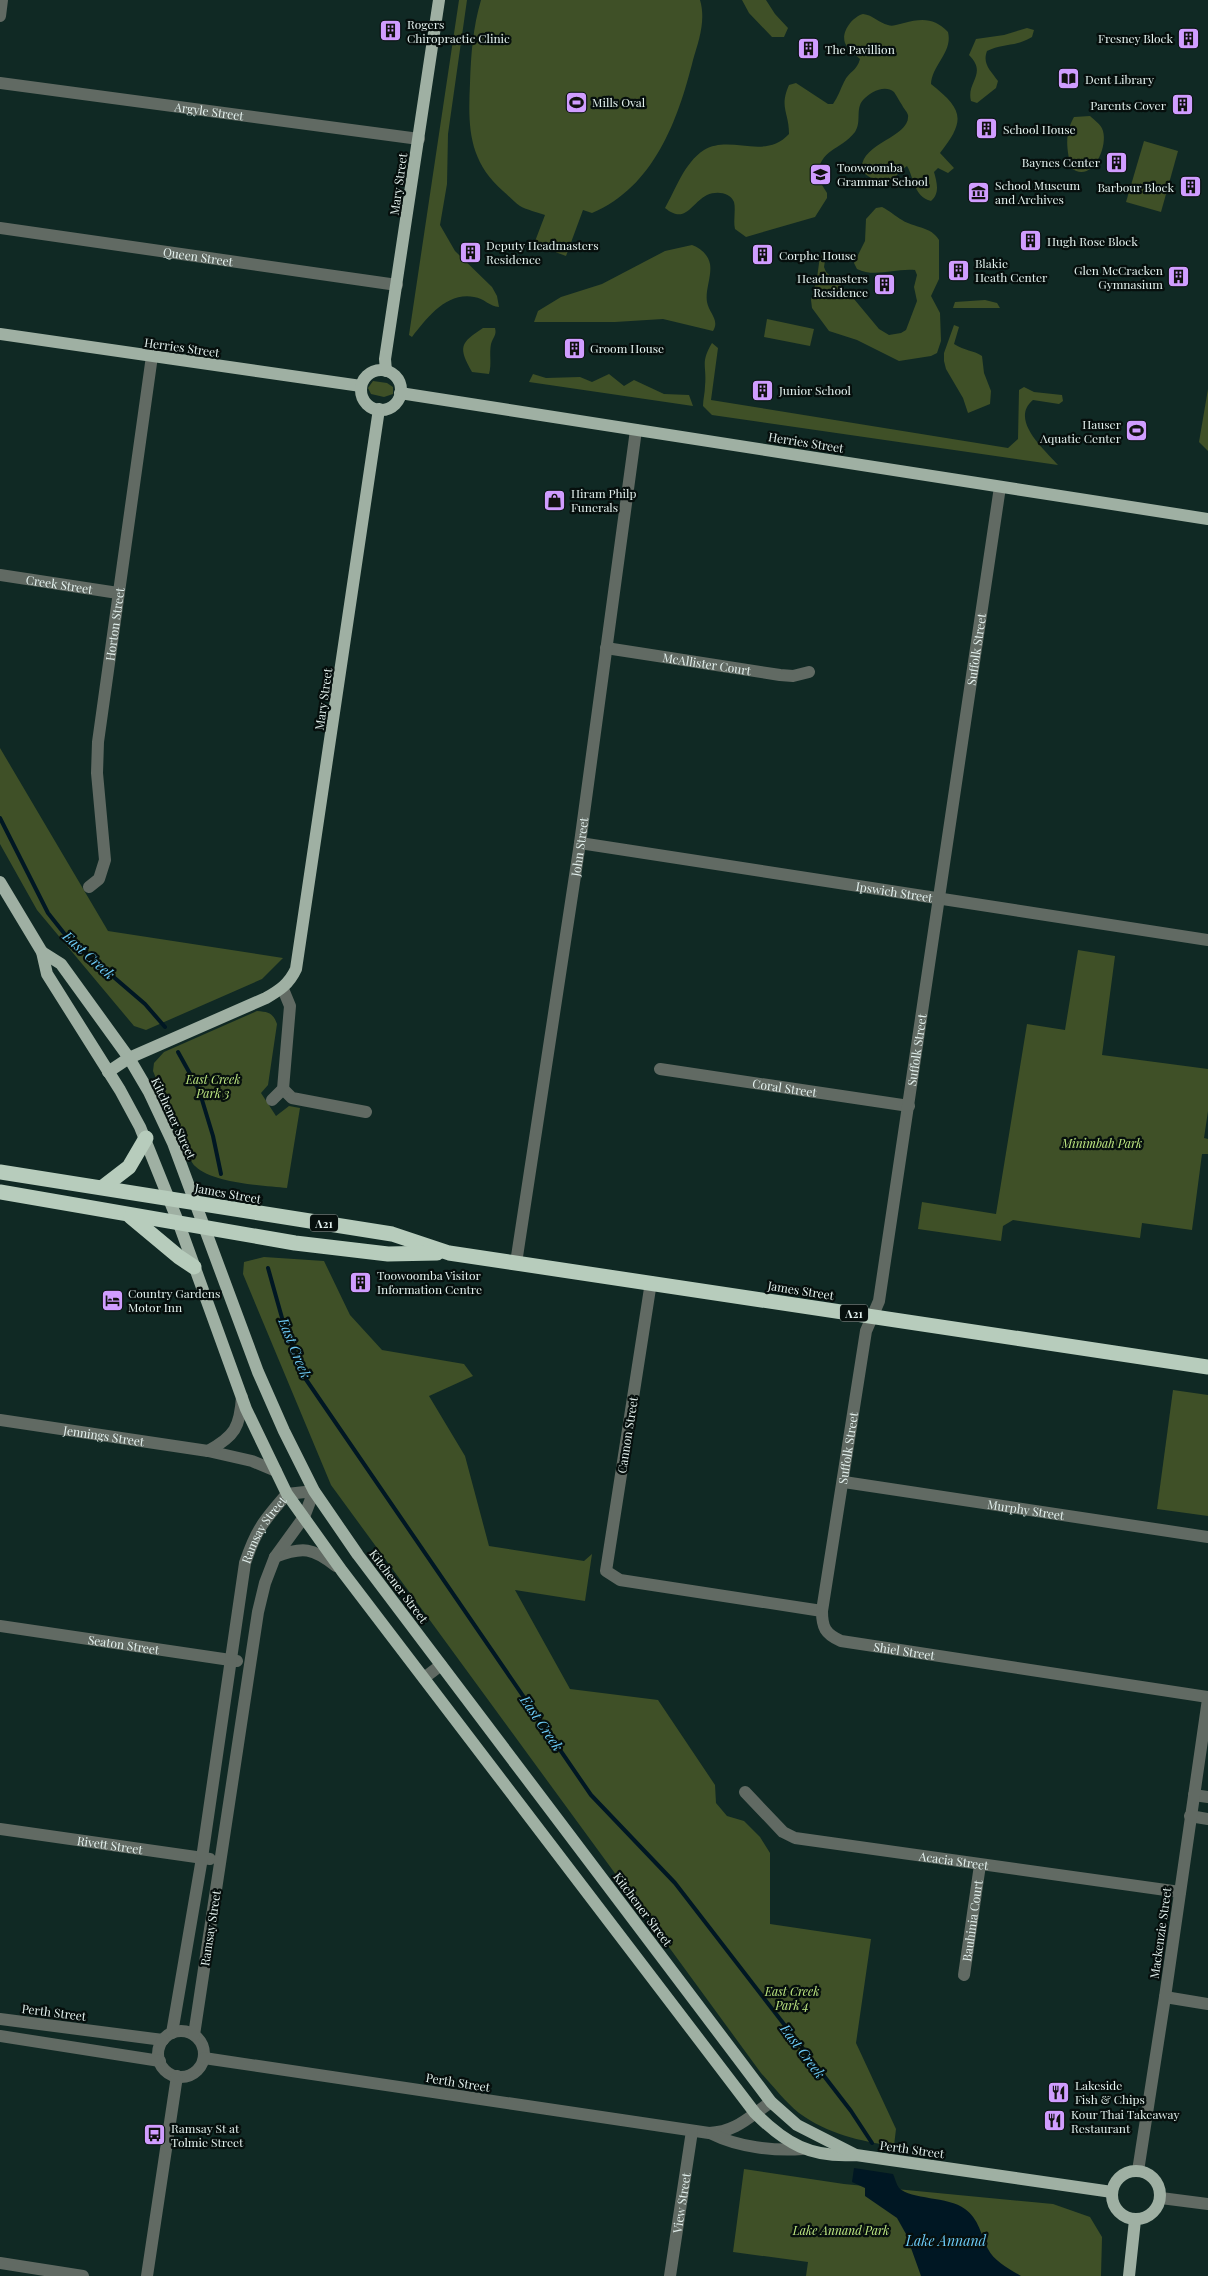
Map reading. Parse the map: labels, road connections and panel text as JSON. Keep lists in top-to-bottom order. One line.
{"streets":{"highway":["James Street","A21"],"main road":["Mary Street","Herries Street","Kitchener Street","Perth Street"],"street":["Argyle Street","Queen Street","Creek Street","Horton Street","Suffolk Street","McAllister Court","John Street","Ipswich Street","Coral Street","Cannon Street","Jennings Street","Murphy Street","Ramsay Street","Seaton Street","Shiel Street","Rivett Street","Acacia Street","Bauhinia Court","Mackenzie Street","View Street"]},"crossings":[["Argyle Street","Mary Street"],["Mary Street","Queen Street"],["Mary Street","Herries Street"],["Herries Street","Horton Street"],["Herries Street","Suffolk Street"],["Herries Street","John Street"],["Creek Street","Horton Street"],["Suffolk Street","Ipswich Street"],["Suffolk Street","Coral Street"],["Suffolk Street","James Street"],["Suffolk Street","Cannon Street"],["Suffolk Street","Murphy Street"],["Suffolk Street","Shiel Street"],["McAllister Court","John Street"],["John Street","Ipswich Street"],["John Street","James Street"],["Kitchener Street","James Street"],["Kitchener Street","Jennings Street"],["Kitchener Street","Ramsay Street"],["Kitchener Street","Perth Street"],["James Street","Cannon Street"],["Cannon Street","Shiel Street"],["Ramsay Street","Seaton Street"],["Ramsay Street","Rivett Street"],["Ramsay Street","Perth Street"],["Shiel Street","Mackenzie Street"],["Acacia Street","Bauhinia Court"],["Acacia Street","Mackenzie Street"],["Mackenzie Street","Perth Street"],["Perth Street","View Street"]],"water":["East Creek","Lake Annand"],"parks":["East Creek Park 3","Minimbah Park","East Creek Park 4","Lake Annand Park"],"places":{"building":["Rogers Chiropractic Clinic","Fresney Block","The Pavillion","Parents Cover","School House","Baynes Center","Barbour Block","Hugh Rose Block","Deputy Headmasters Residence","Corphe House","Blakie Heath Center","Glen McCracken Gymnasium","Headmasters Residence","Groom House","Junior School","Toowoomba Visitor Information Centre"],"library":["Dent Library"],"sports":["Mills Oval","Hauser Aquatic Center"],"school or university":["Toowoomba Grammar School"],"museum":["School Museum and Archives"],"shop":["Hiram Philp Funerals"],"hotel":["Country Gardens Motor Inn"],"restaurant":["Lakeside Fish & Chips","Kour Thai Takeaway Restaurant"],"bus stop":["Ramsay St at Tolmie Street"]}}
